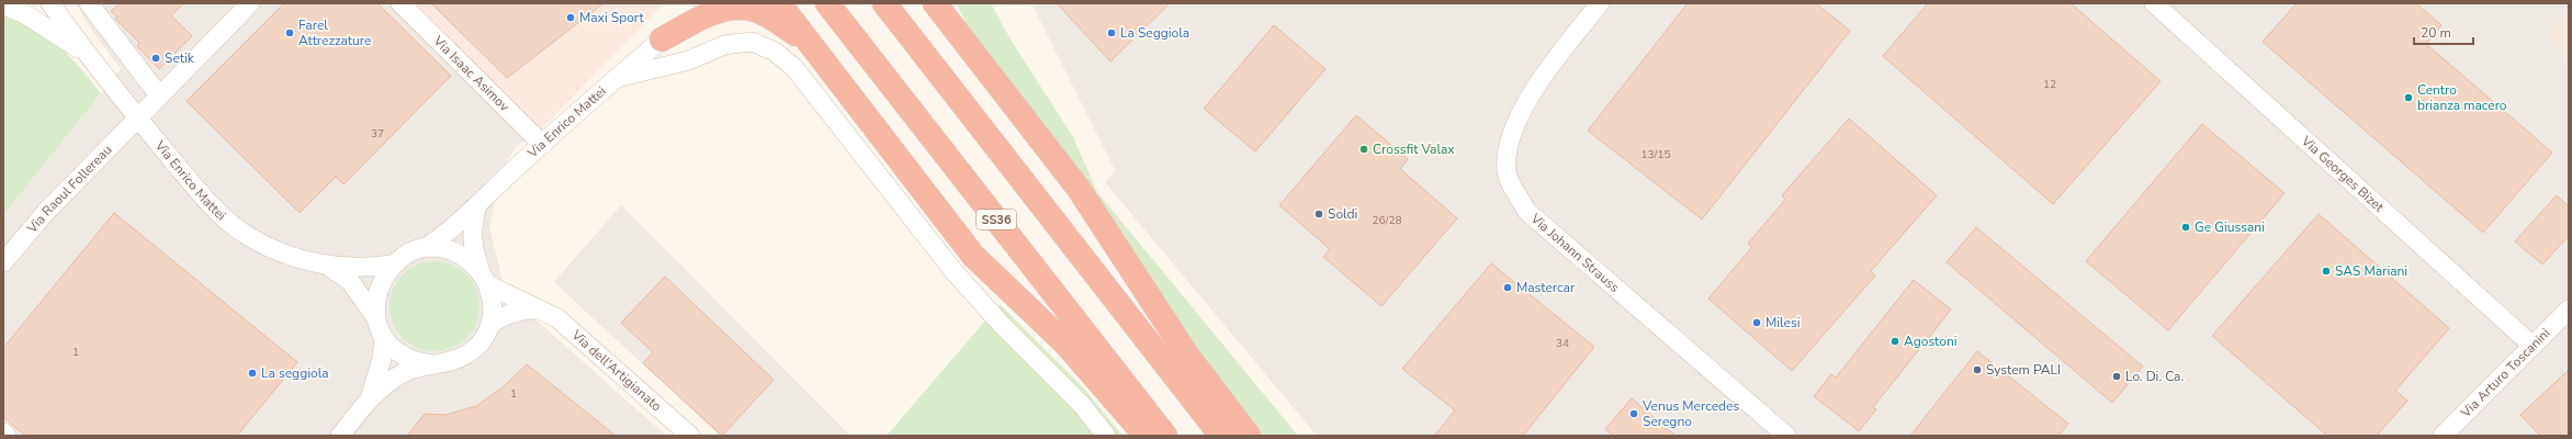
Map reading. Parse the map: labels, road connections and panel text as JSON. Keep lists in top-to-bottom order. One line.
{"streets":{"highway":["SS36"],"street":["Via Isaac Asimov","Via Enrico Mattei","Via Georges Bizet","Via Raoul Follereau","Via Johann Strauss","Via dell'Artigianato","Via Arturo Toscanini"]},"crossings":[["Via Isaac Asimov","Via Enrico Mattei"],["Via Enrico Mattei","Via Raoul Follereau"],["Via Enrico Mattei","Via dell'Artigianato"],["Via Georges Bizet","Via Arturo Toscanini"]],"places":["Maxi Sport","Farel Attrezzature","La Seggiola","Setik","Centro brianza macero","Crossfit Valax","Soldi","Ge Giussani","SAS Mariani","Mastercar","Milesi","Agostoni","System PALI","La seggiola","Lo. Di. Ca.","Venus Mercedes Seregno"],"house_numbers":["12","37","13/15","26/28","34","1","1"],"scale_bar":"20 m"}
